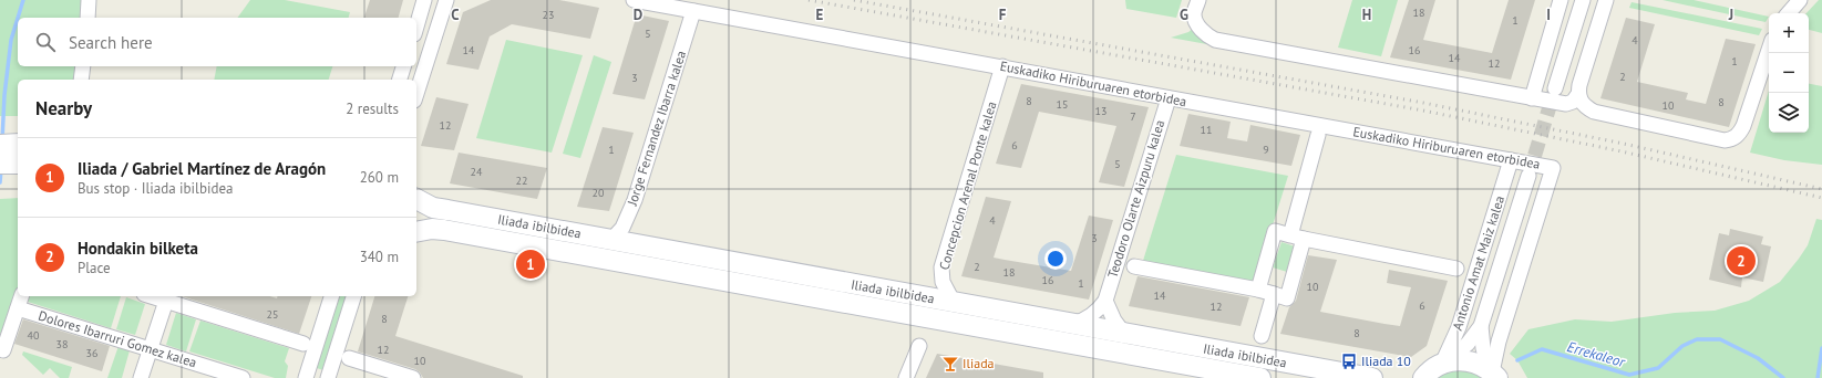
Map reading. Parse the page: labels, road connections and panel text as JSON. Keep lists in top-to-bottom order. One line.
{"streets":{"street":["Euskadiko Hiriburuaren etorbidea","Jorge Fernandez Ibarra kalea","Concepcion Arenal Ponte kalea","Teodoro Olarte Aizpuru kalea","Iliada ibilbidea","Antonio Amat Maiz kalea","Dolores Ibarruri Gomez kalea"]},"crossings":[["Euskadiko Hiriburuaren etorbidea","Jorge Fernandez Ibarra kalea"],["Euskadiko Hiriburuaren etorbidea","Concepcion Arenal Ponte kalea"],["Euskadiko Hiriburuaren etorbidea","Teodoro Olarte Aizpuru kalea"],["Euskadiko Hiriburuaren etorbidea","Antonio Amat Maiz kalea"],["Jorge Fernandez Ibarra kalea","Iliada ibilbidea"],["Concepcion Arenal Ponte kalea","Iliada ibilbidea"],["Teodoro Olarte Aizpuru kalea","Iliada ibilbidea"]],"water":["Errekaleor"],"places":{"bus stop":["Iliada 10"],"bar":["Iliada"]},"house_numbers":["18","23","1","5","4","14","16","14","1","12","2","3","8","8","15","10","13","7","12","11","6","1","9","5","24","22","20","4","3","2","18","16","1","10","14","6","12","25","8","8","40","38","12","36","10"],"page":{"map_buttons":["+","−"],"search":"Search here","heading":["Nearby","2 results"],"list":[{"mark":"1","name":"Iliada / Gabriel Martínez de Aragón","note":"Bus stop · Iliada ibilbidea","value":"260 m"},{"mark":"2","name":"Hondakin bilketa","note":"Place","value":"340 m"}],"pins":["2","1"]},"grid":{"columns":["C","D","E","F","G","H","I","J"]}}
